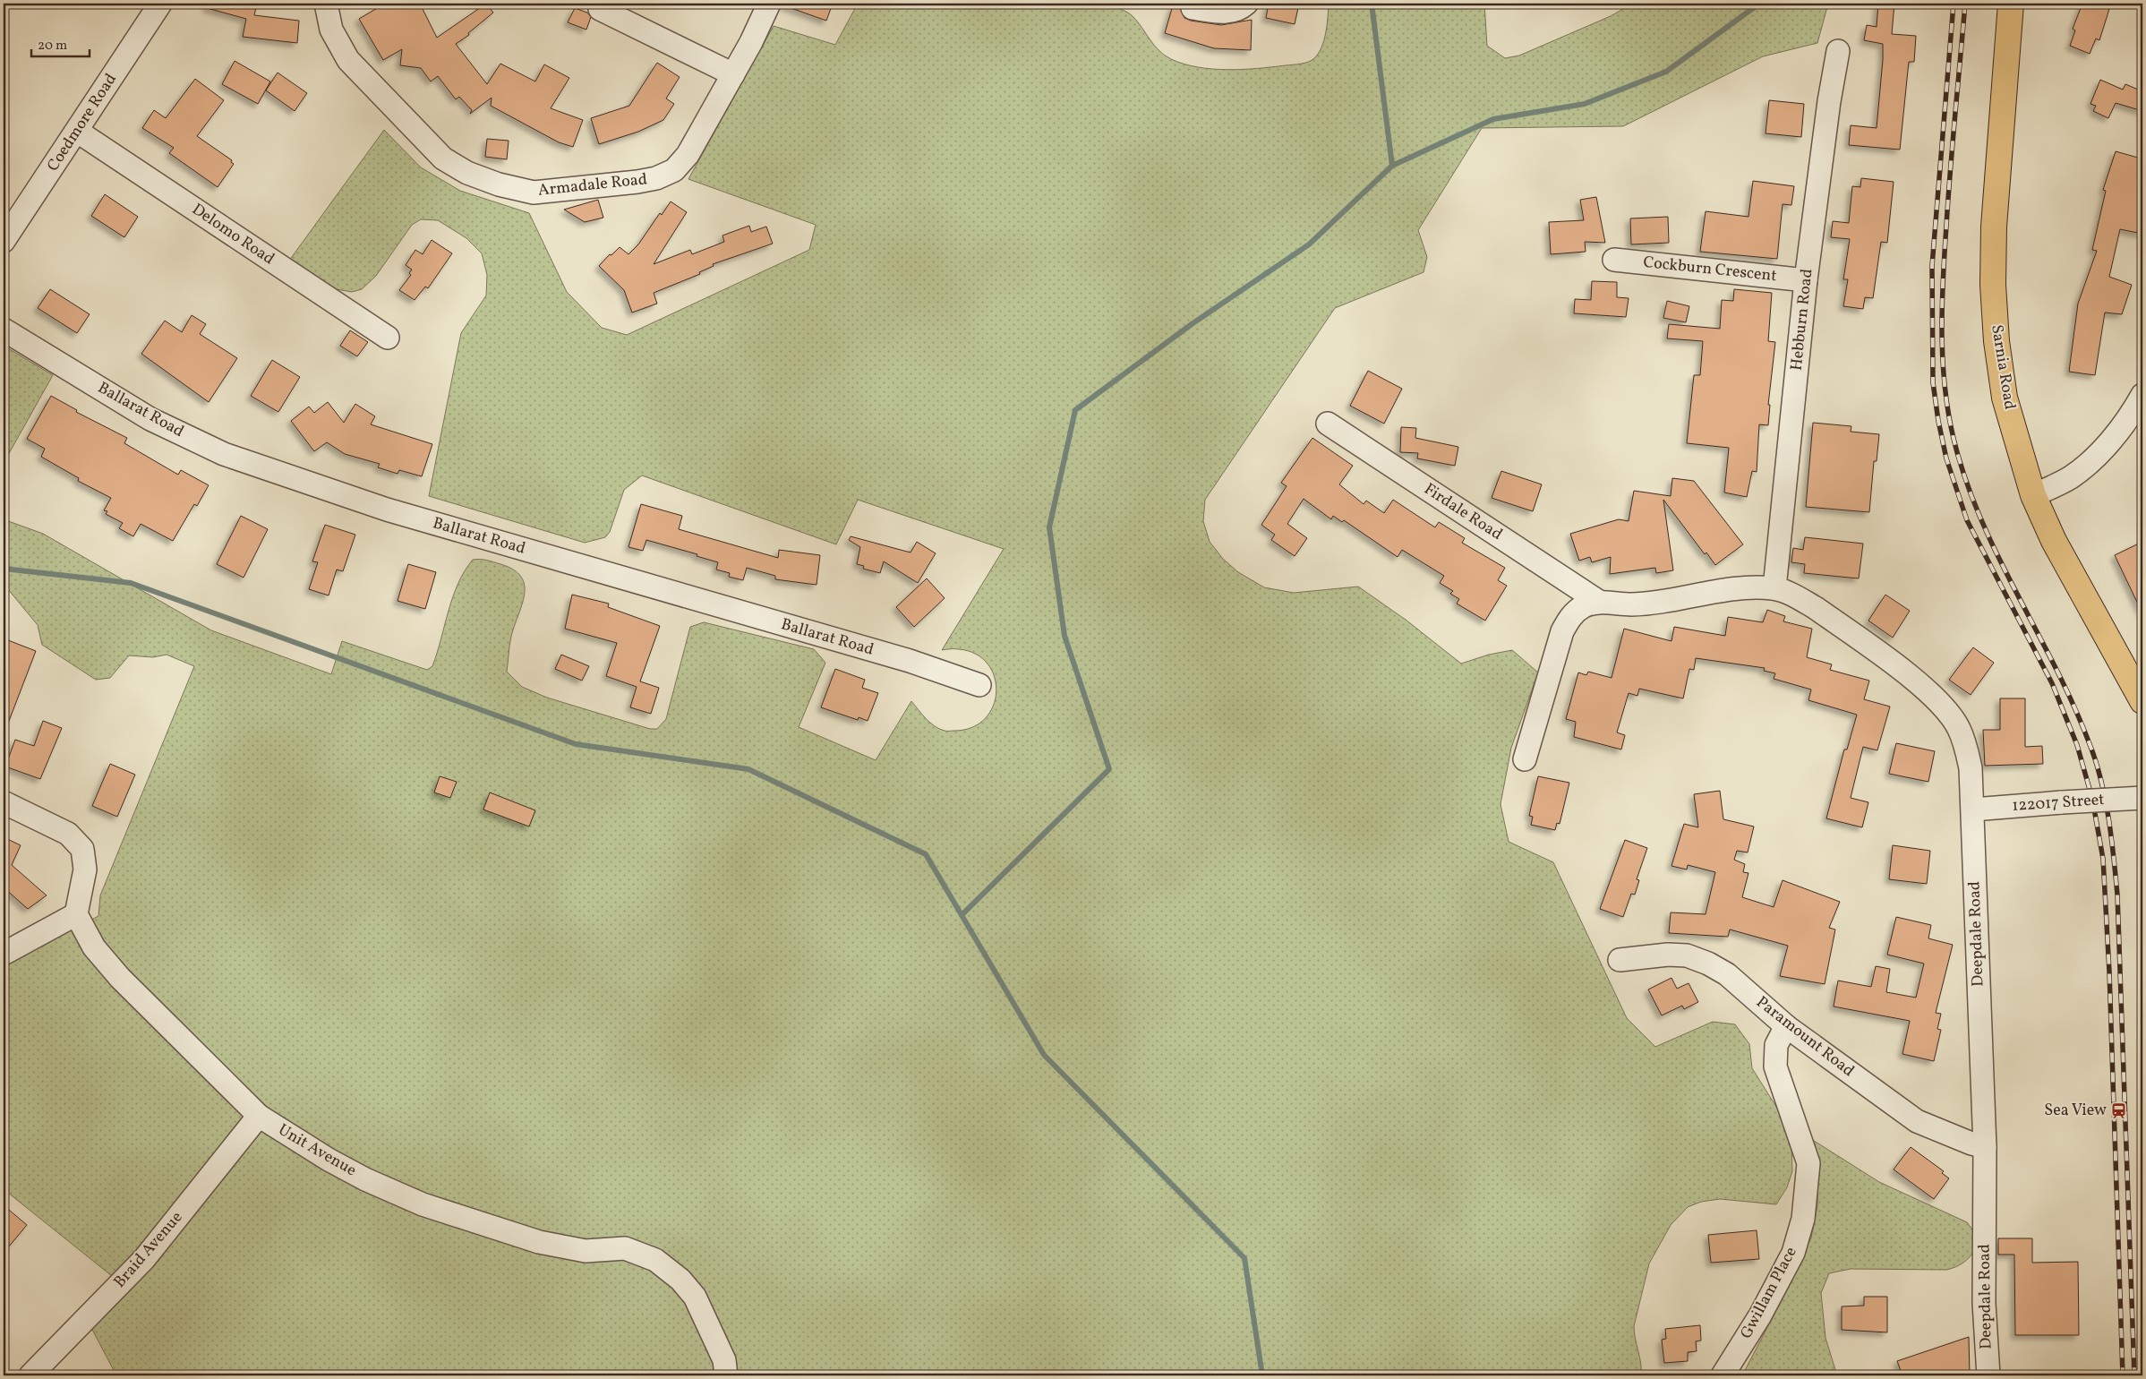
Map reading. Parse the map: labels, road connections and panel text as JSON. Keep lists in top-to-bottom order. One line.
{"streets":{"main road":["Sarnia Road"],"street":["Coedmore Road","Armadale Road","Delomo Road","Cockburn Crescent","Hebburn Road","Ballarat Road","Firdale Road","122017 Street","Deepdale Road","Paramount Road","Unit Avenue","Braid Avenue","Gwillam Place"]},"crossings":[["Coedmore Road","Delomo Road"],["Cockburn Crescent","Hebburn Road"],["Hebburn Road","Firdale Road"],["Hebburn Road","Deepdale Road"],["Firdale Road","Deepdale Road"],["122017 Street","Deepdale Road"],["Deepdale Road","Paramount Road"],["Paramount Road","Gwillam Place"],["Unit Avenue","Braid Avenue"]],"places":{"station":["Sea View"]},"scale_bar":"20 m"}
